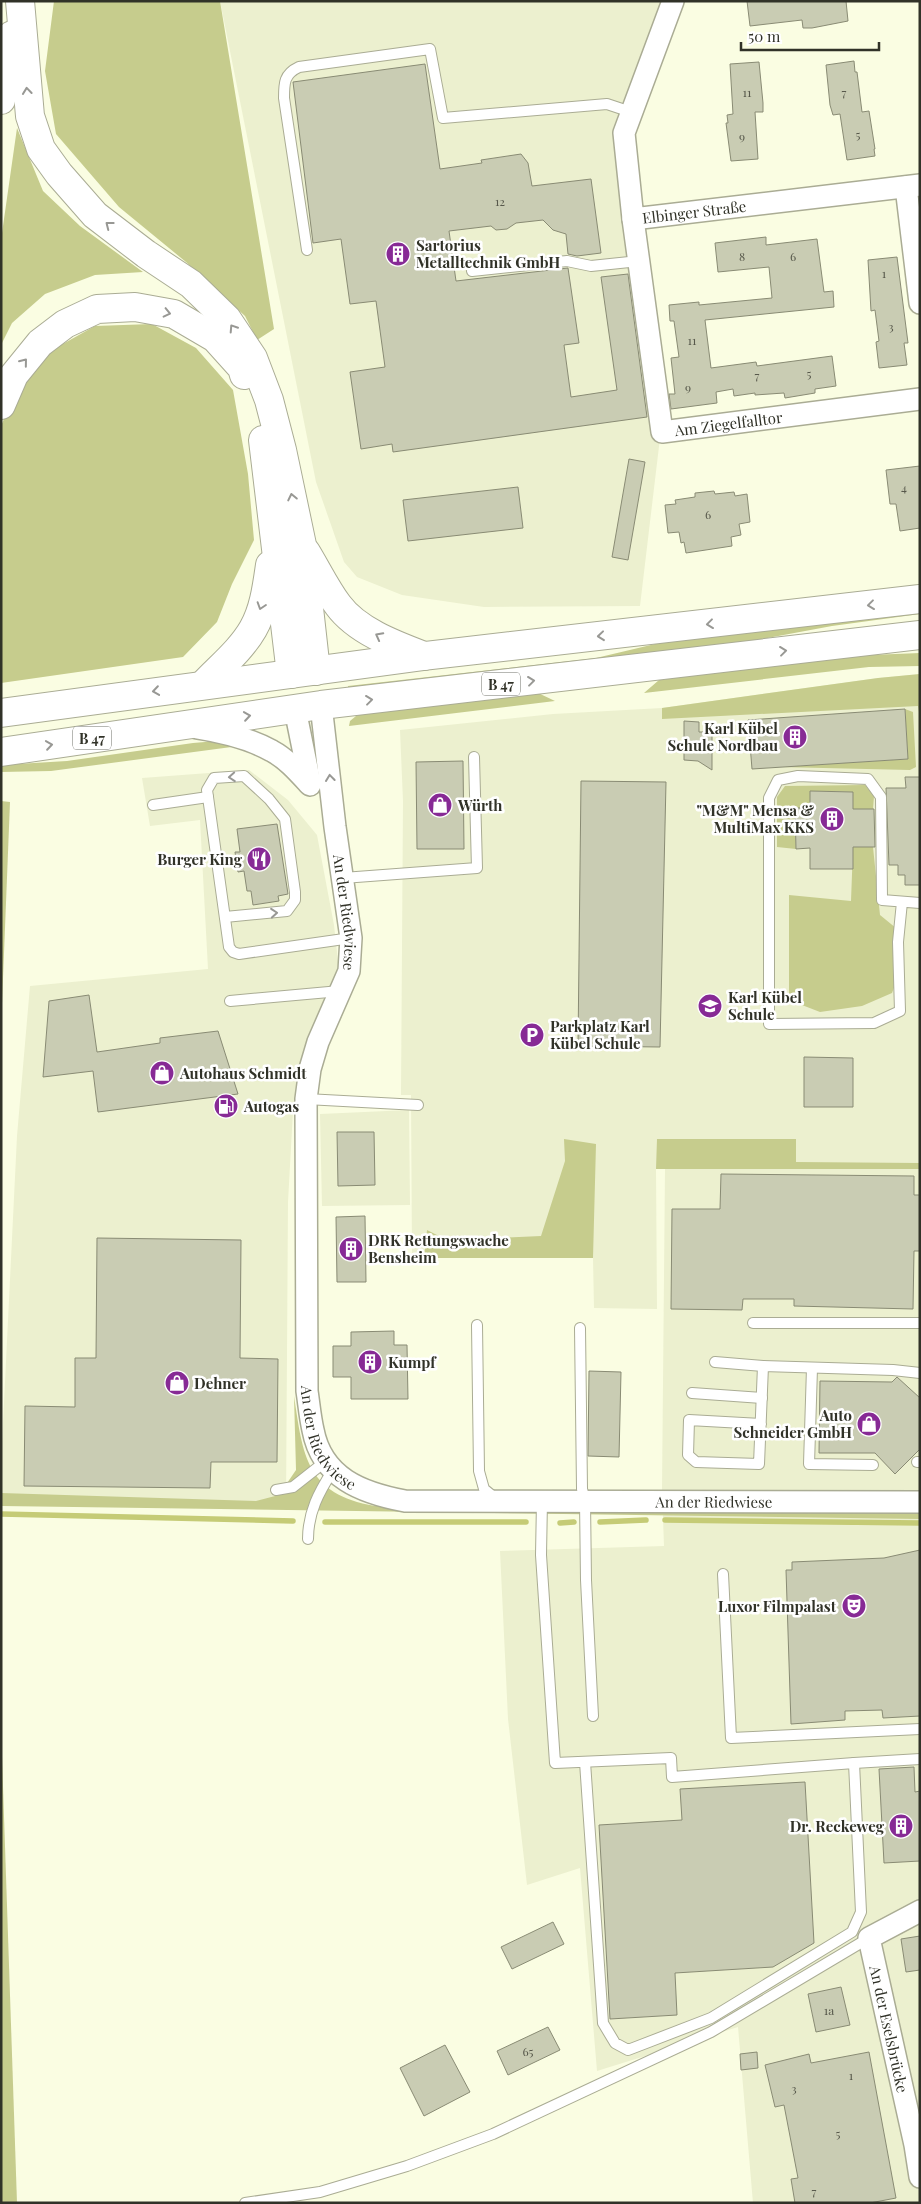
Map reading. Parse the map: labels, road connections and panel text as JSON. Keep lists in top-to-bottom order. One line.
{"streets":{"main road":["B 47"],"street":["Elbinger Straße","Am Ziegelfalltor","An der Riedwiese","An der Eselsbrücke"]},"crossings":[["Elbinger Straße","Am Ziegelfalltor"],["B 47","An der Riedwiese"]],"places":{"building":["Sartorius Metalltechnik GmbH","Karl Kübel Schule Nordbau","\"M&M\" Mensa & MultiMax KKS","DRK Rettungswache Bensheim","Kumpf","Dr. Reckeweg"],"shop":["Würth","Autohaus Schmidt","Dehner","Auto Schneider GmbH"],"restaurant":["Burger King"],"school or university":["Karl Kübel Schule"],"parking":["Parkplatz Karl Kübel Schule"],"fuel station":["Autogas"],"theatre":["Luxor Filmpalast"]},"house_numbers":["11","7","5","9","12","8","6","1","3","11","5","7","9","4","6","1a","65","1","3","5","7"],"scale_bar":"50 m"}
